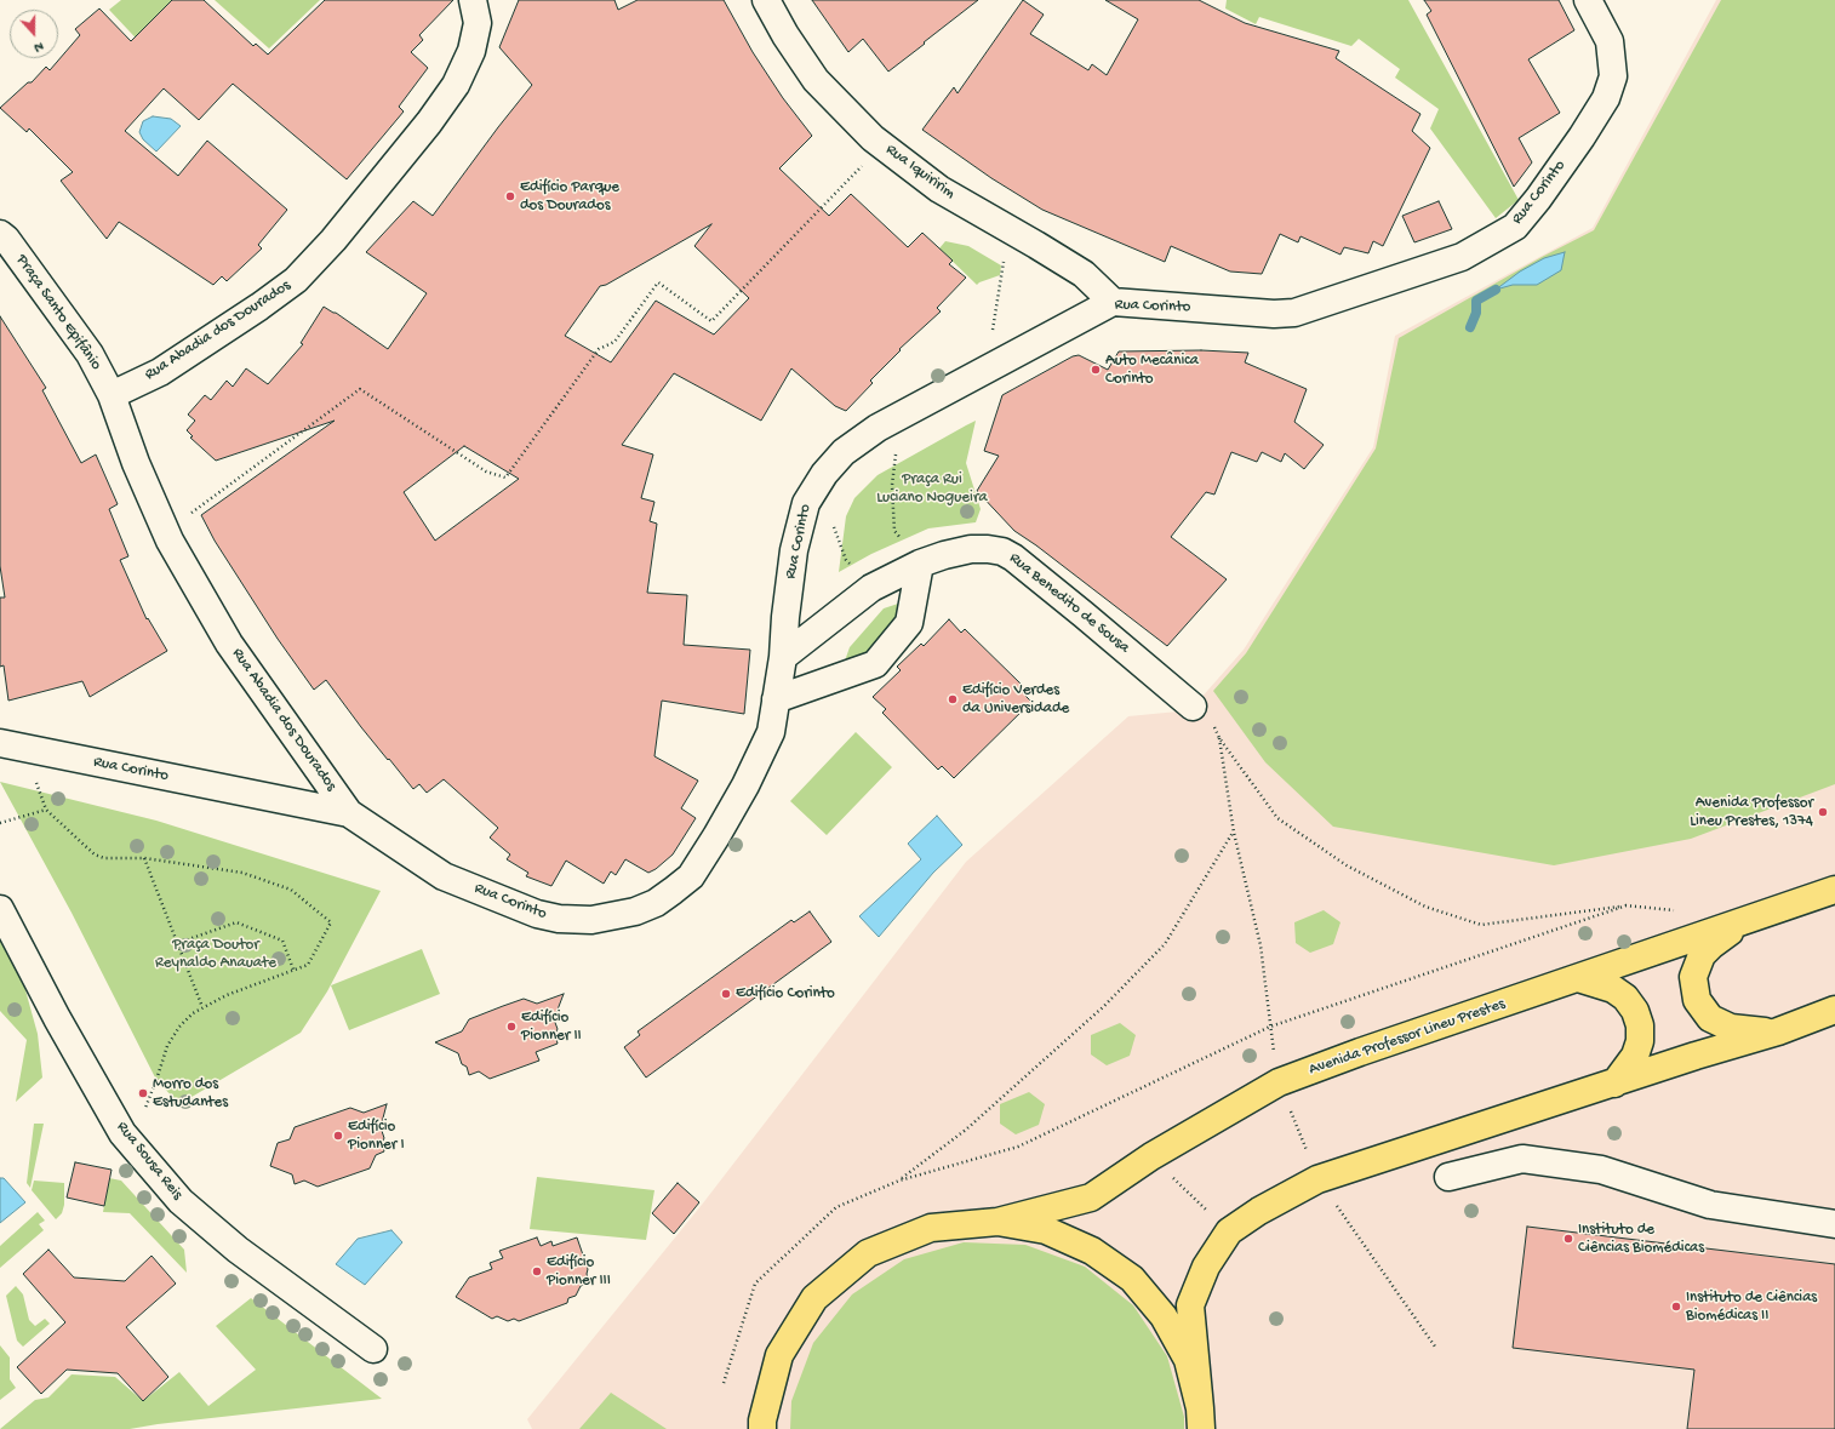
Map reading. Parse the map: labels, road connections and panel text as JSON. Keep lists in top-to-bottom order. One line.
{"streets":{"main road":["Avenida Professor Lineu Prestes"],"street":["Rua Iquiririm","Rua Corinto","Praça Santo Epifânio","Rua Abadia dos Dourados","Rua Benedito de Sousa","Rua Sousa Reis"]},"crossings":[["Rua Iquiririm","Rua Corinto"],["Rua Corinto","Rua Abadia dos Dourados"],["Rua Corinto","Rua Benedito de Sousa"],["Praça Santo Epifânio","Rua Abadia dos Dourados"]],"parks":["Praça Rui Luciano Nogueira","Praça Doutor Reynaldo Anauate"],"places":["Edifício Parque dos Dourados","Auto Mecânica Corinto","Edifício Verdes da Universidade","Avenida Professor Lineu Prestes, 1374","Edifício Corinto","Edifício Pionner II","Morro dos Estudantes","Edifício Pionner I","Instituto de Ciências Biomédicas","Edifício Pionner III","Instituto de Ciências Biomédicas II"],"north":"bottom"}
